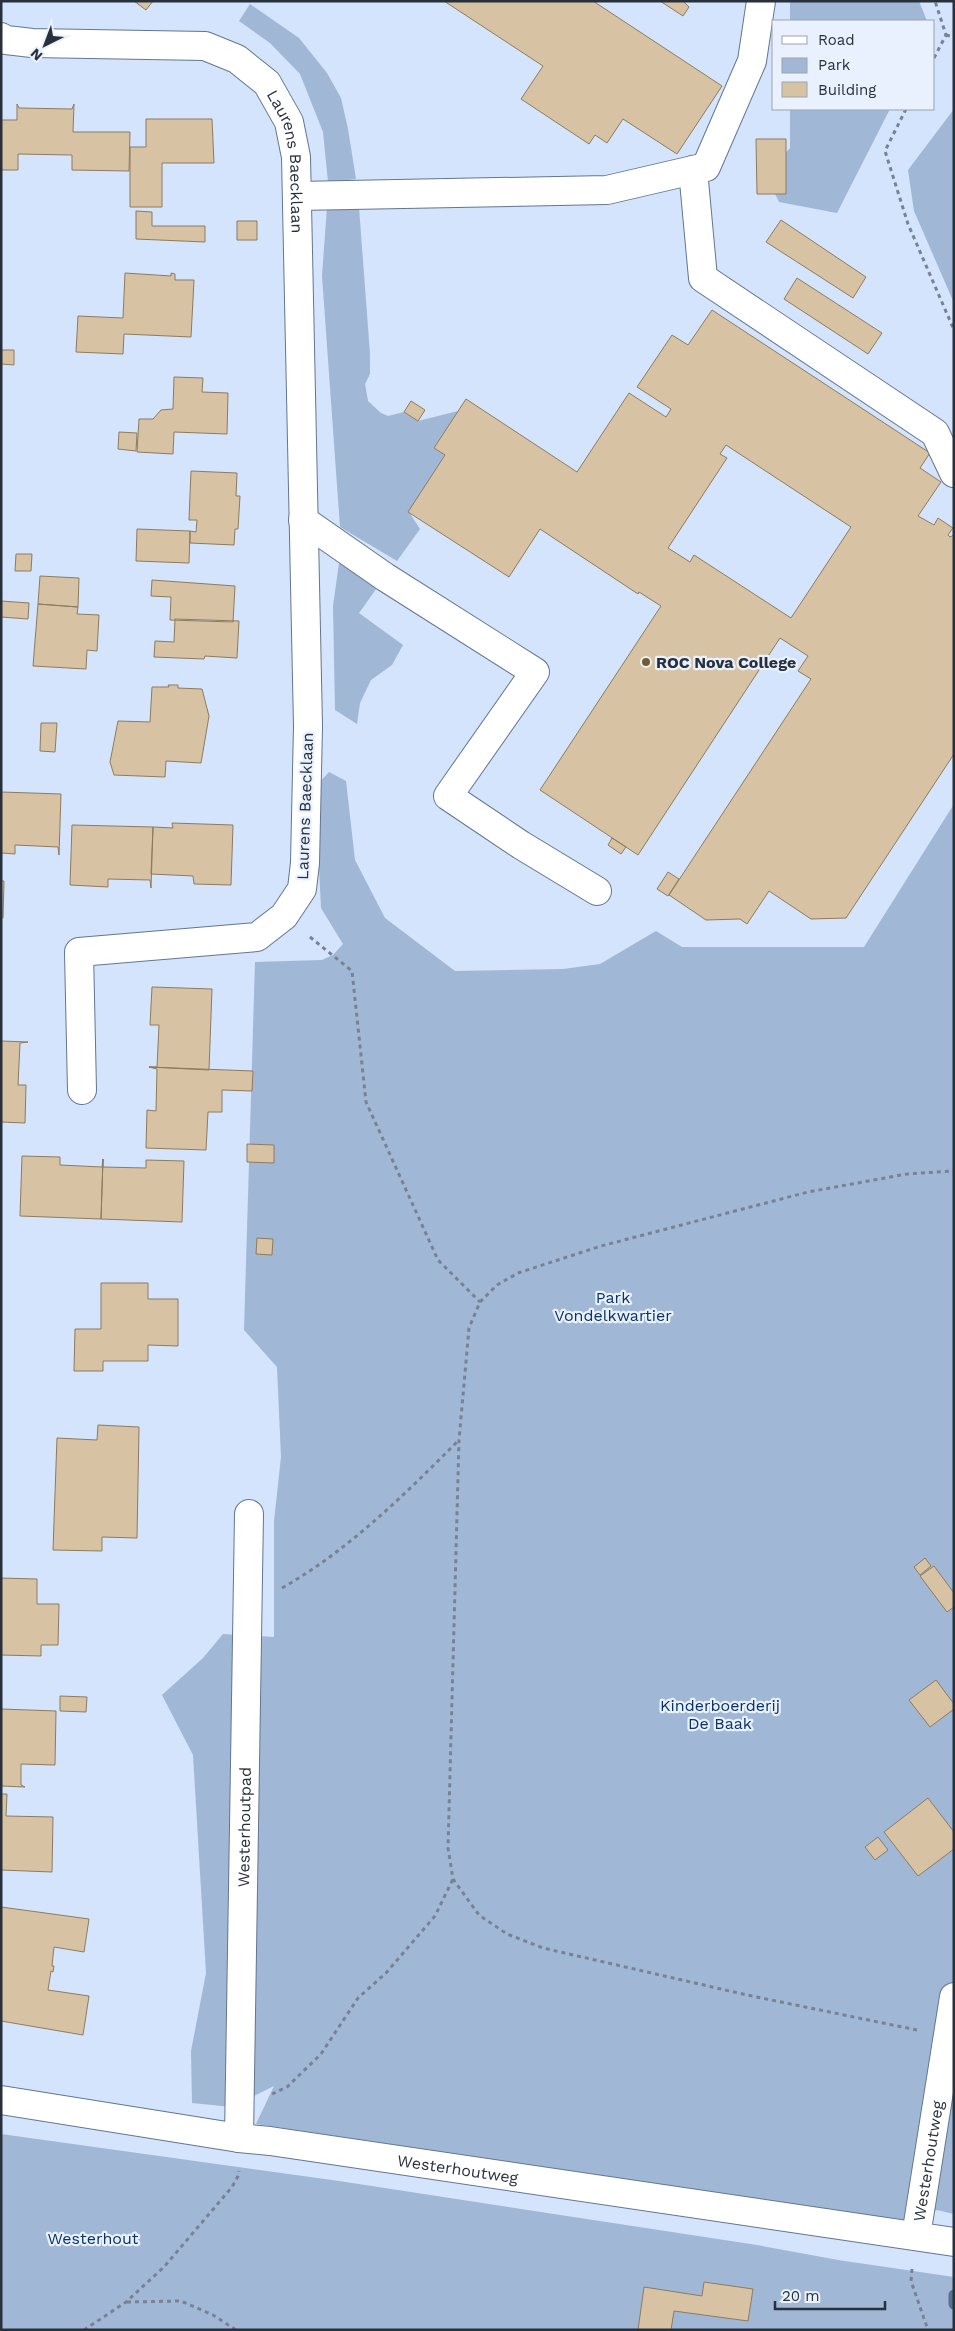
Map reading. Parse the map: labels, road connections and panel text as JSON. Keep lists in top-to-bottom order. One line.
{"streets":{"street":["Laurens Baecklaan","Westerhoutpad","Westerhoutweg"]},"crossings":[["Westerhoutpad","Westerhoutweg"]],"parks":["Park Vondelkwartier","Kinderboerderij De Baak","Westerhout"],"places":["ROC Nova College"],"legend":["Road","Park","Building"],"scale_bar":"20 m","north":"bottom left"}
